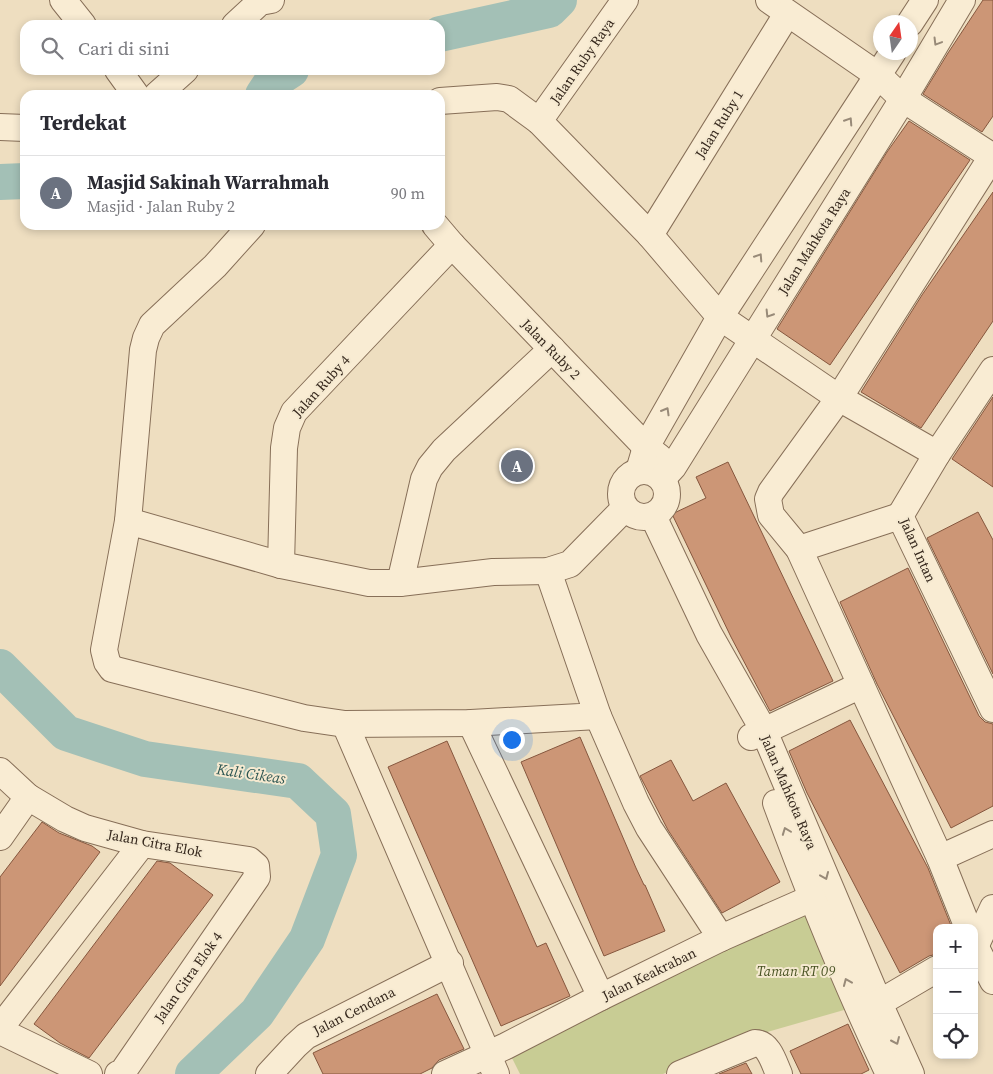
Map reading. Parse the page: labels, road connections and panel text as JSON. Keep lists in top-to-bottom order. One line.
{"streets":{"street":["Jalan Ruby Raya","Jalan Ruby 1","Jalan Mahkota Raya","Jalan Ruby 2","Jalan Ruby 4","Jalan Intan","Jalan Citra Elok","Jalan Keakraban","Jalan Citra Elok 4","Jalan Cendana"]},"crossings":[["Jalan Mahkota Raya","Jalan Ruby 2"],["Jalan Mahkota Raya","Jalan Keakraban"],["Jalan Ruby 2","Jalan Ruby 4"],["Jalan Citra Elok","Jalan Citra Elok 4"]],"water":["Kali Cikeas"],"parks":["Taman RT 09"],"north":"top","page":{"search":"Cari di sini","heading":"Terdekat","list":[{"mark":"A","name":"Masjid Sakinah Warrahmah","note":"Masjid · Jalan Ruby 2","value":"90 m"}],"pins":"A","map_buttons":["+","−"]}}
